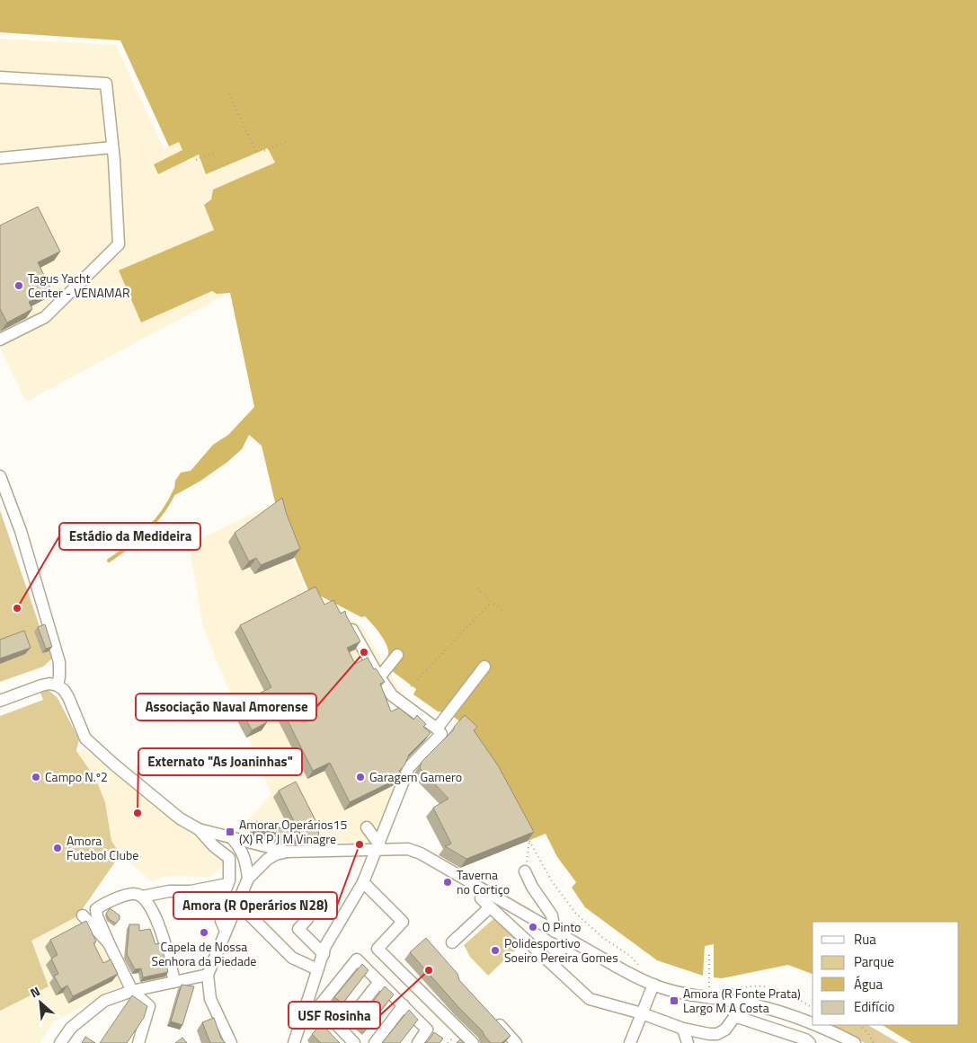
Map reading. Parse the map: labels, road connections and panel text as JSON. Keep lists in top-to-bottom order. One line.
{"places":{"other":["Tagus Yacht Center - VENAMAR","Estádio da Medideira","Associação Naval Amorense","Campo N.º2","Garagem Gamero","Externato \"As Joaninhas\"","Amora (R Operários N28)","Amora Futebol Clube","Taverna no Cortiço","O Pinto","Capela de Nossa Senhora da Piedade","Polidesportivo Soeiro Pereira Gomes","USF Rosinha"],"transit":["Amorar Operários15 (X) R P J M Vinagre","Amora (R Fonte Prata) Largo M A Costa"]},"legend":["Rua","Parque","Água","Edifício"],"north":"top left"}
